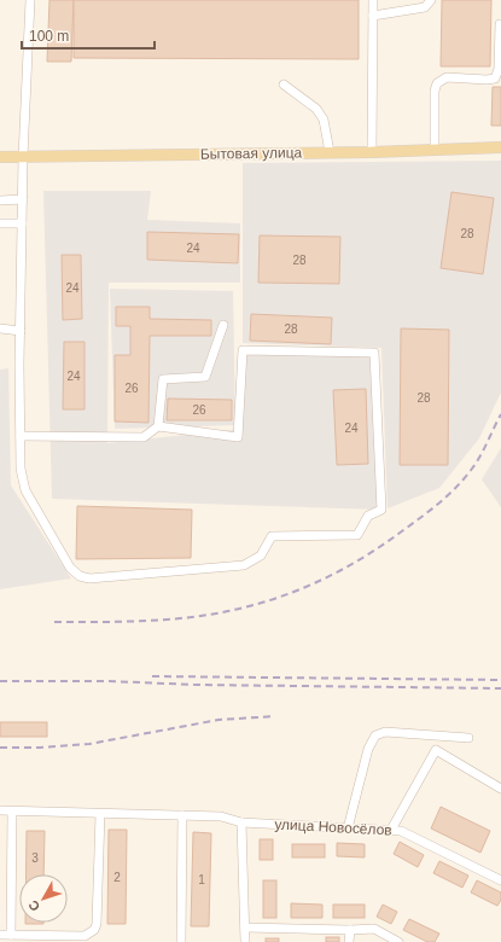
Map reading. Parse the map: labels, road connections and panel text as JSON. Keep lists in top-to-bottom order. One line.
{"streets":{"main road":["Бытовая улица"],"street":["улица Новосёлов"]},"house_numbers":["28","24","28","24","28","24","26","28","26","24","3","2","1"],"scale_bar":"100 m","north":"bottom left"}
